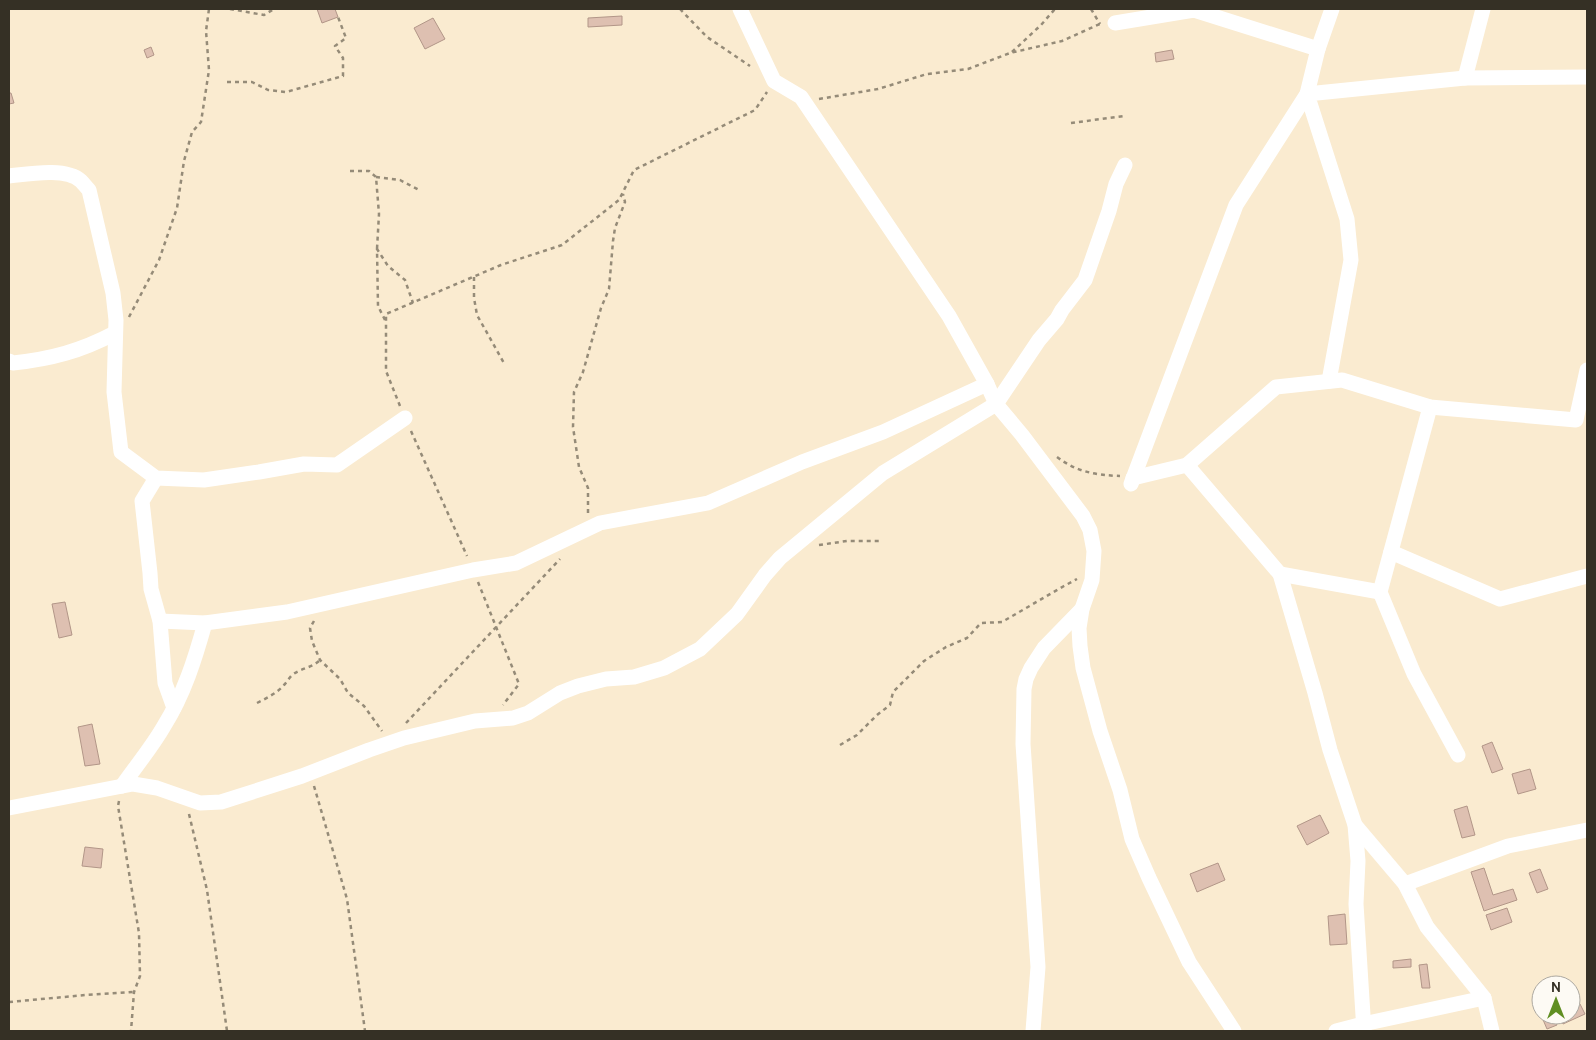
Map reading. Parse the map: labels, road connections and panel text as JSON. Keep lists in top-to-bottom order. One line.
{"north":"top"}
